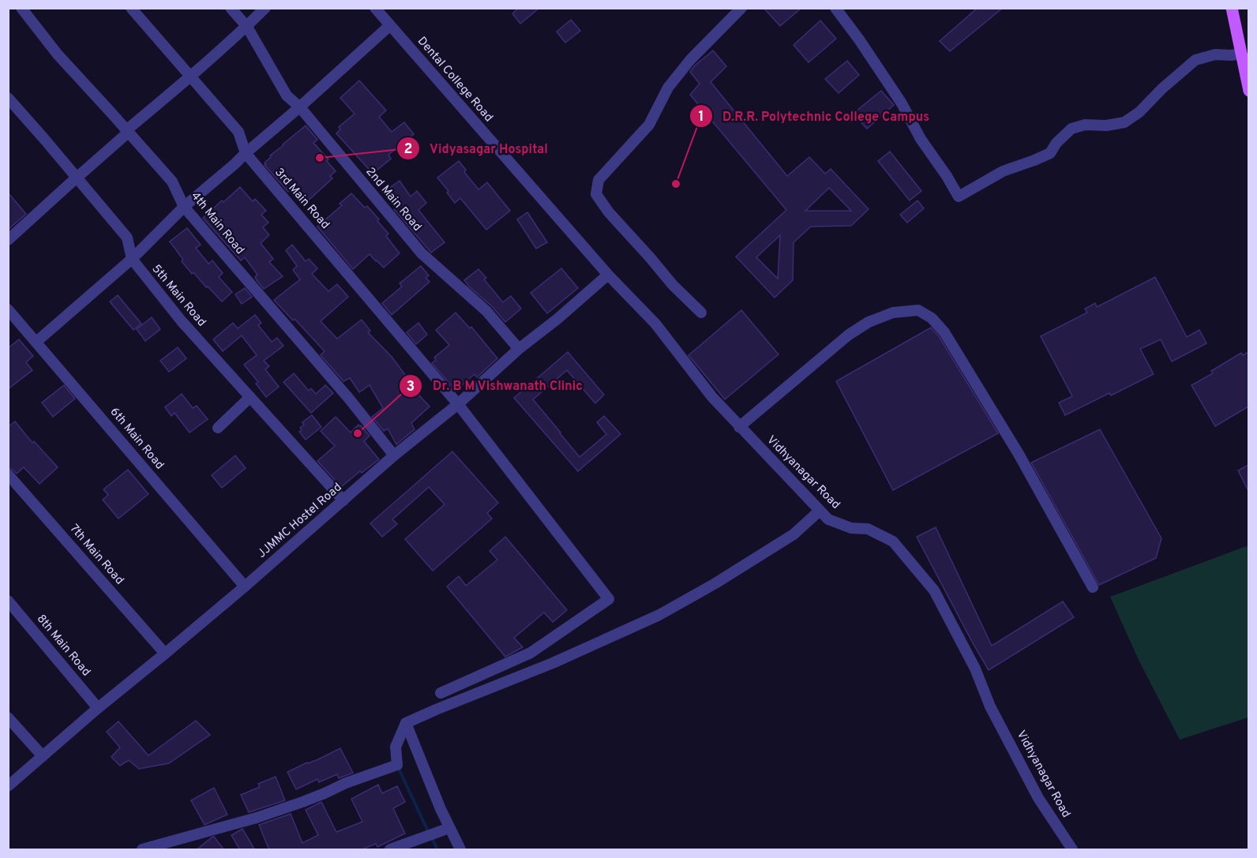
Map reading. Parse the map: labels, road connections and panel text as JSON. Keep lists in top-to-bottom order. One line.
{"streets":{"street":["Dental College Road","3rd Main Road","2nd Main Road","4th Main Road","5th Main Road","6th Main Road","Vidhyanagar Road","JJMMC Hostel Road","7th Main Road","8th Main Road"]},"crossings":[["Dental College Road","Vidhyanagar Road"],["Dental College Road","JJMMC Hostel Road"],["3rd Main Road","JJMMC Hostel Road"],["2nd Main Road","JJMMC Hostel Road"],["4th Main Road","JJMMC Hostel Road"],["5th Main Road","JJMMC Hostel Road"],["6th Main Road","JJMMC Hostel Road"],["Vidhyanagar Road","JJMMC Hostel Road"],["JJMMC Hostel Road","7th Main Road"],["JJMMC Hostel Road","8th Main Road"]],"places":["Vidyasagar Hospital","D.R.R. Polytechnic College Campus","Dr. B M Vishwanath Clinic"]}
